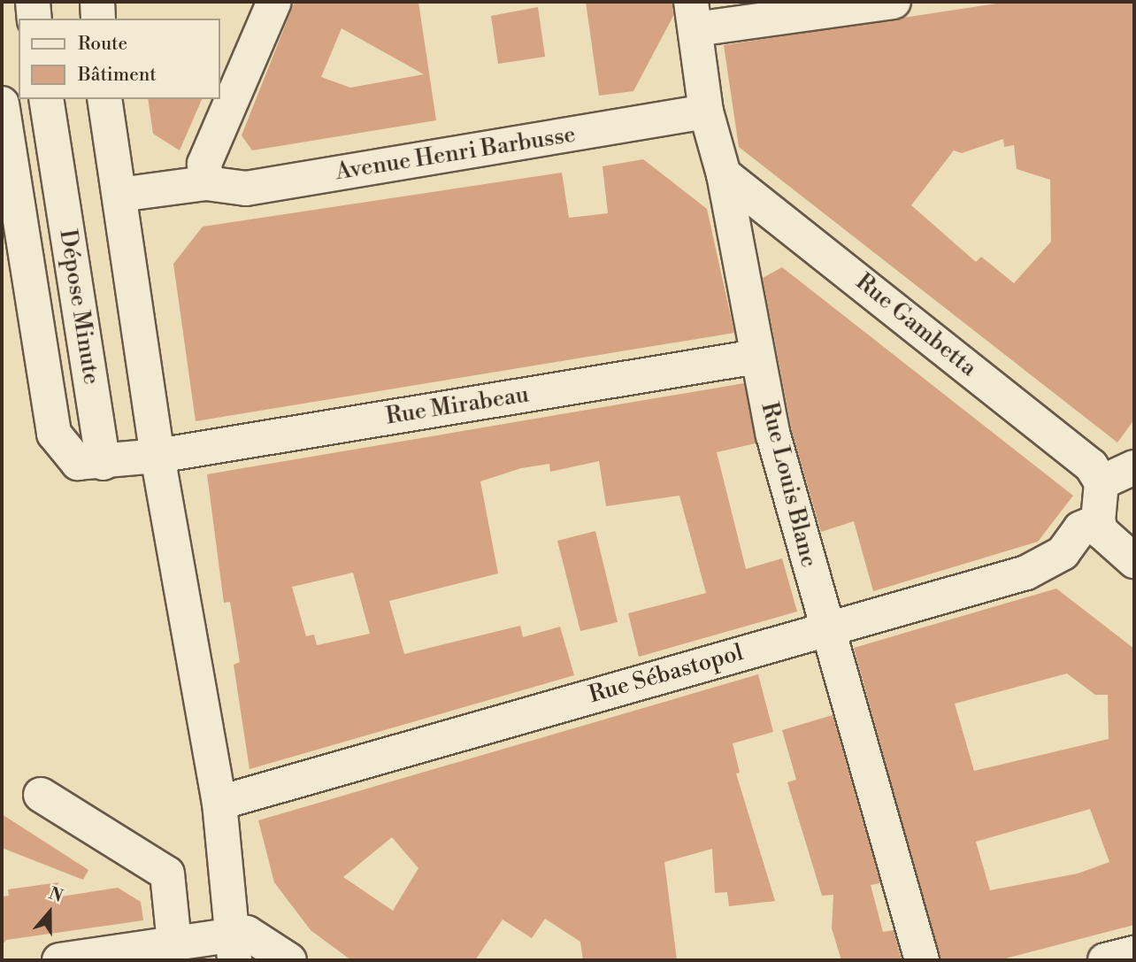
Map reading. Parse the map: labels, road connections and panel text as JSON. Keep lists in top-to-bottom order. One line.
{"streets":{"street":["Avenue Henri Barbusse","Dépose Minute","Rue Gambetta","Rue Mirabeau","Rue Louis Blanc","Rue Sébastopol"]},"crossings":[["Avenue Henri Barbusse","Rue Louis Blanc"],["Rue Gambetta","Rue Louis Blanc"],["Rue Mirabeau","Rue Louis Blanc"],["Rue Louis Blanc","Rue Sébastopol"]],"legend":["Route","Bâtiment"],"north":"top"}
